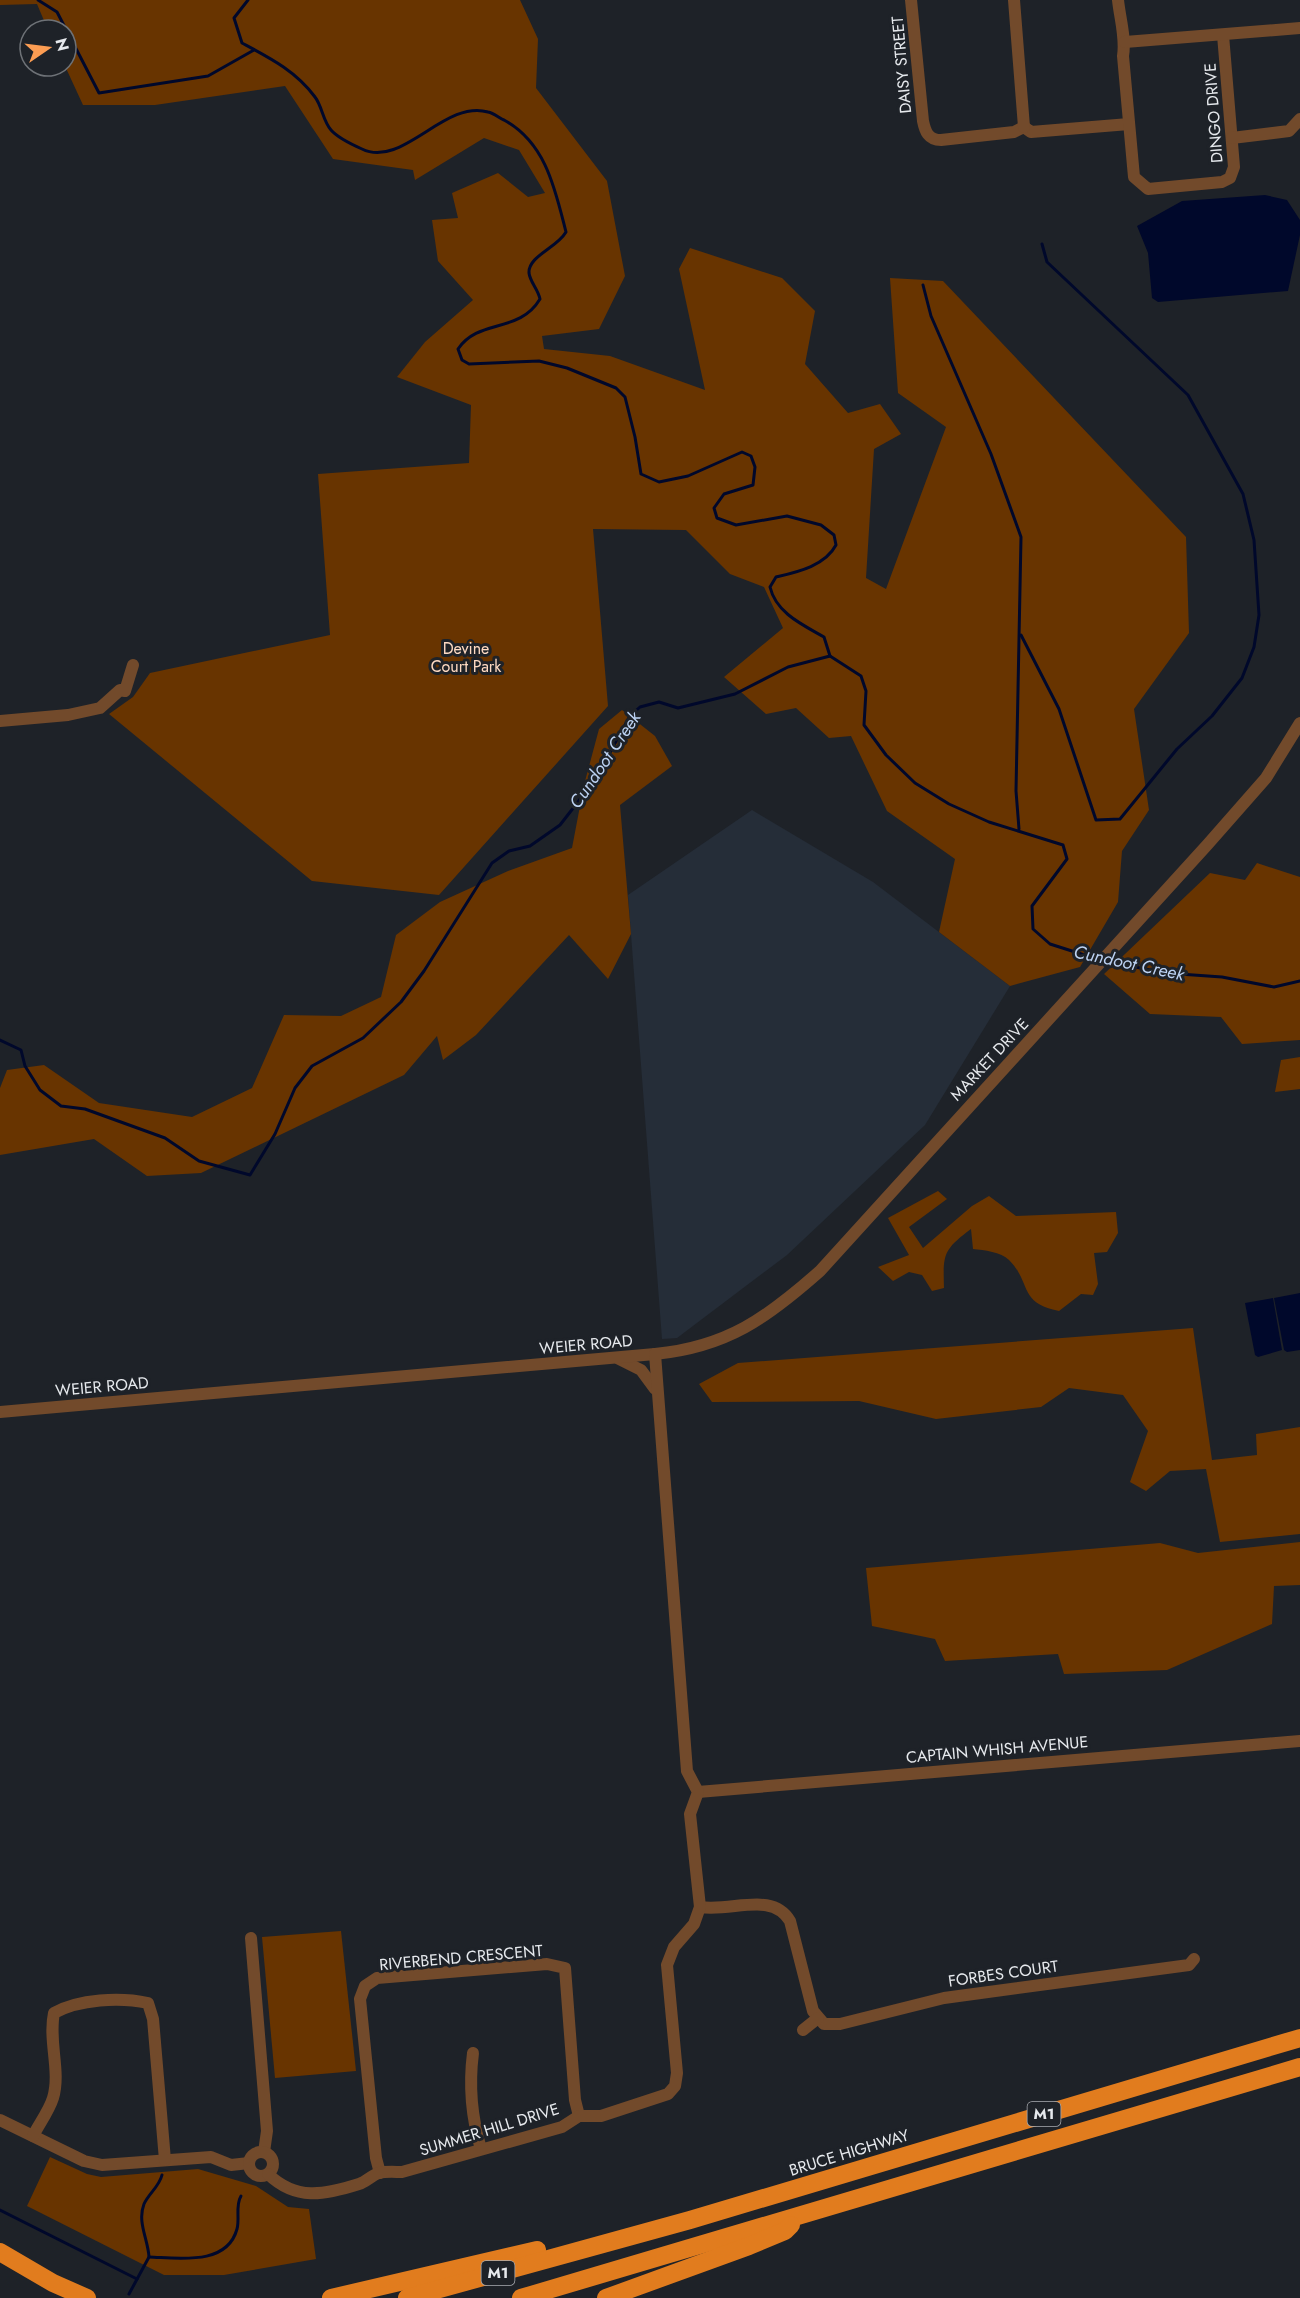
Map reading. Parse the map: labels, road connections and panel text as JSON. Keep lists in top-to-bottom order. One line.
{"streets":{"highway":["M1","BRUCE HIGHWAY"],"street":["DAISY STREET","DINGO DRIVE","MARKET DRIVE","WEIER ROAD","CAPTAIN WHISH AVENUE","RIVERBEND CRESCENT","FORBES COURT","SUMMER HILL DRIVE"]},"crossings":[["DAISY STREET","DINGO DRIVE"],["MARKET DRIVE","WEIER ROAD"],["WEIER ROAD","CAPTAIN WHISH AVENUE"],["RIVERBEND CRESCENT","SUMMER HILL DRIVE"]],"water":["Cundoot Creek"],"parks":["Devine Court Park"],"north":"right"}
